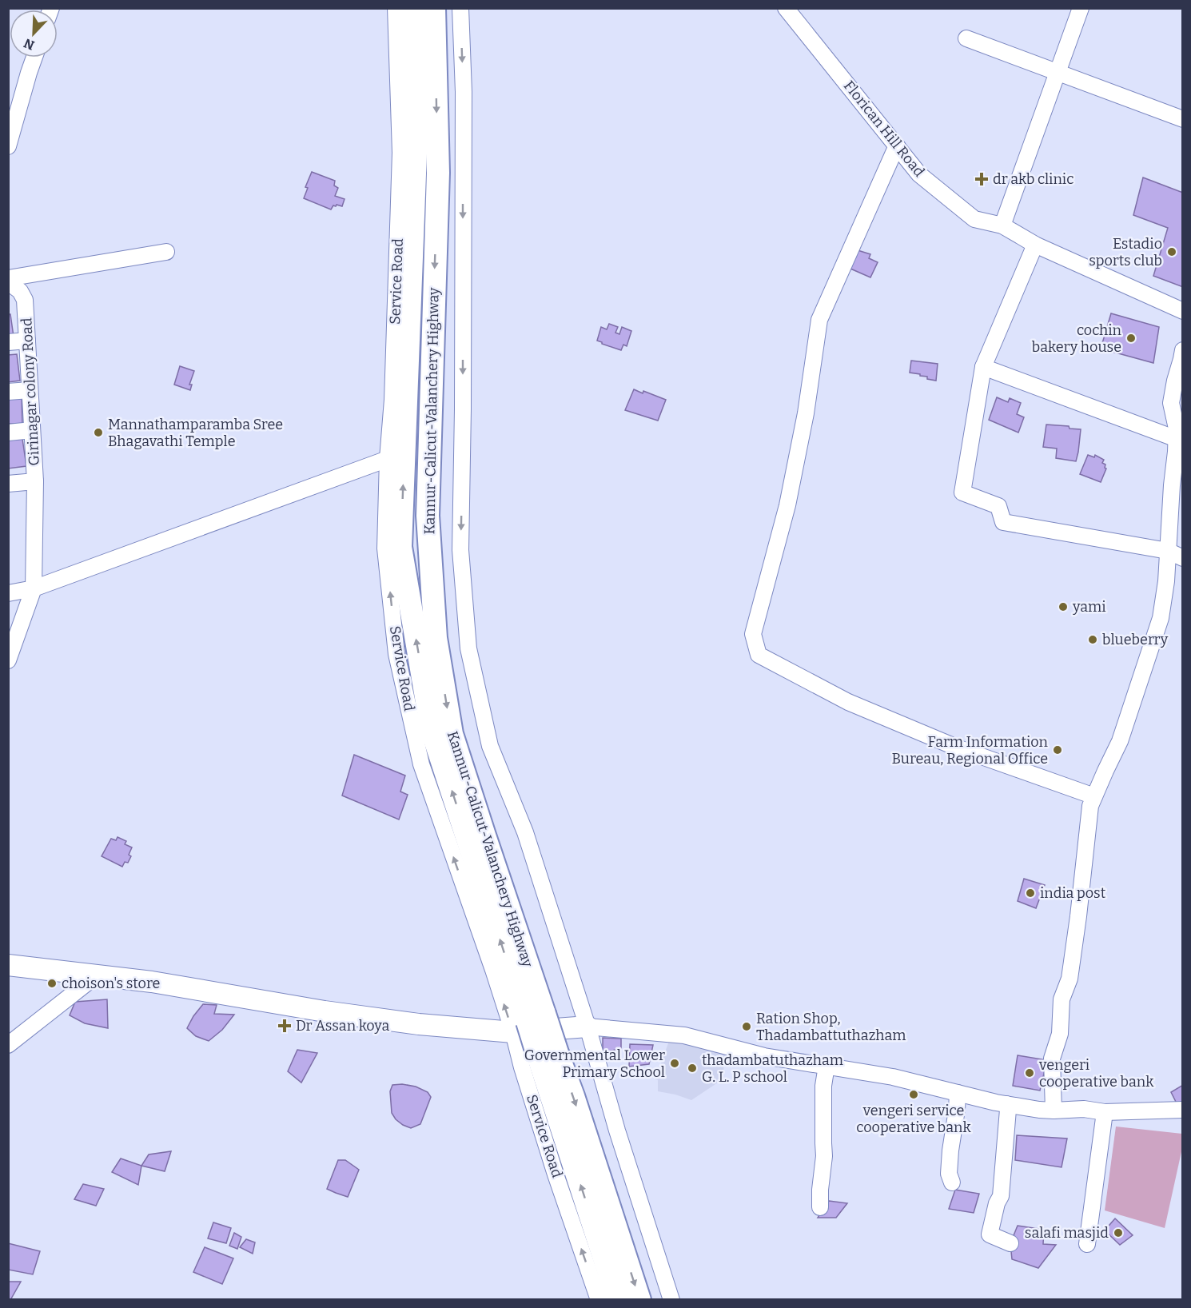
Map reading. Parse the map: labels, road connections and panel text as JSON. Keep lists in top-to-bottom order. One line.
{"streets":{"highway":["Kannur-Calicut-Valanchery Highway"],"street":["Florican Hill Road","Service Road","Girinagar colony Road"]},"crossings":[["Service Road","Kannur-Calicut-Valanchery Highway"]],"places":{"health":["dr akb clinic","Dr Assan koya"],"other":["Estadio sports club","cochin bakery house","Mannathamparamba Sree Bhagavathi Temple","yami","blueberry","Farm Information Bureau, Regional Office","india post","choison's store","Ration Shop, Thadambattuthazham","Governmental Lower Primary School","thadambatuthazham G. L. P school","vengeri cooperative bank","vengeri service cooperative bank","salafi masjid"]},"north":"bottom left"}
